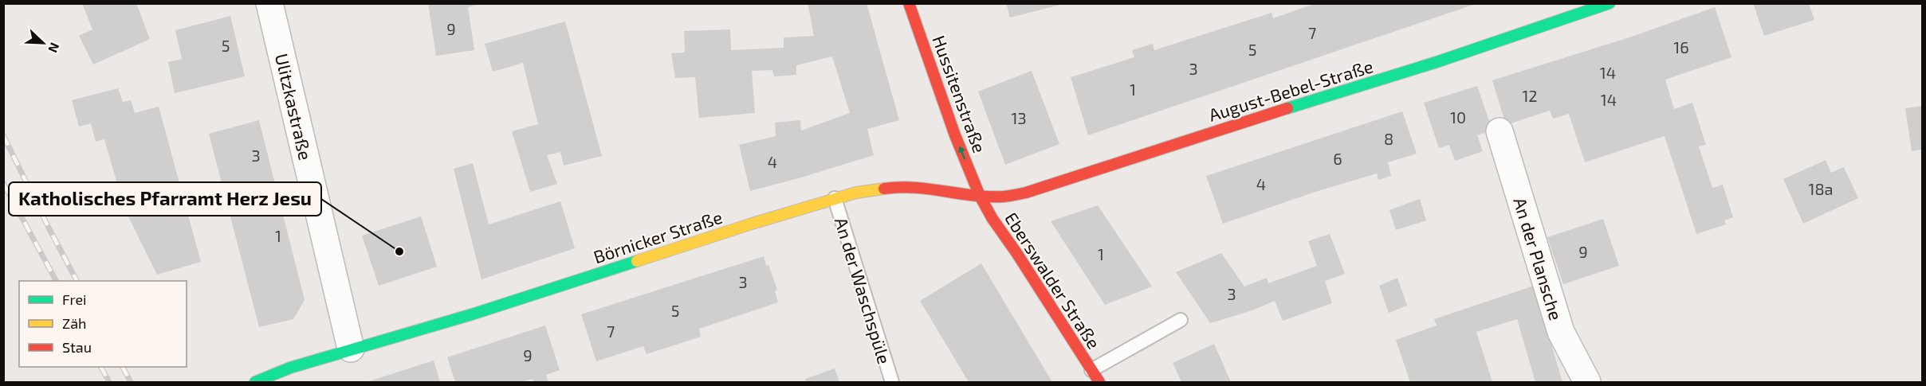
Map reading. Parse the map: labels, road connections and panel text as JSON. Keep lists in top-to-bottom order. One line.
{"streets":{"main road":["August-Bebel-Straße","Hussitenstraße","Börnicker Straße","Eberswalder Straße"],"street":["Ulitzkastraße","An der Plansche"],"lane":["An der Waschspüle"]},"crossings":[["August-Bebel-Straße","Hussitenstraße"],["August-Bebel-Straße","Börnicker Straße"],["August-Bebel-Straße","Eberswalder Straße"],["Hussitenstraße","Börnicker Straße"],["Hussitenstraße","Eberswalder Straße"],["Ulitzkastraße","Börnicker Straße"],["Börnicker Straße","Eberswalder Straße"],["Börnicker Straße","An der Waschspüle"]],"one_way":["Hussitenstraße"],"places":["Katholisches Pfarramt Herz Jesu"],"house_numbers":["9","7","5","16","5","3","14","1","12","14","10","13","8","3","6","4","4","18a","1","9","1","3","3","5","7","9"],"legend":["Frei","Zäh","Stau"],"north":"bottom right"}
